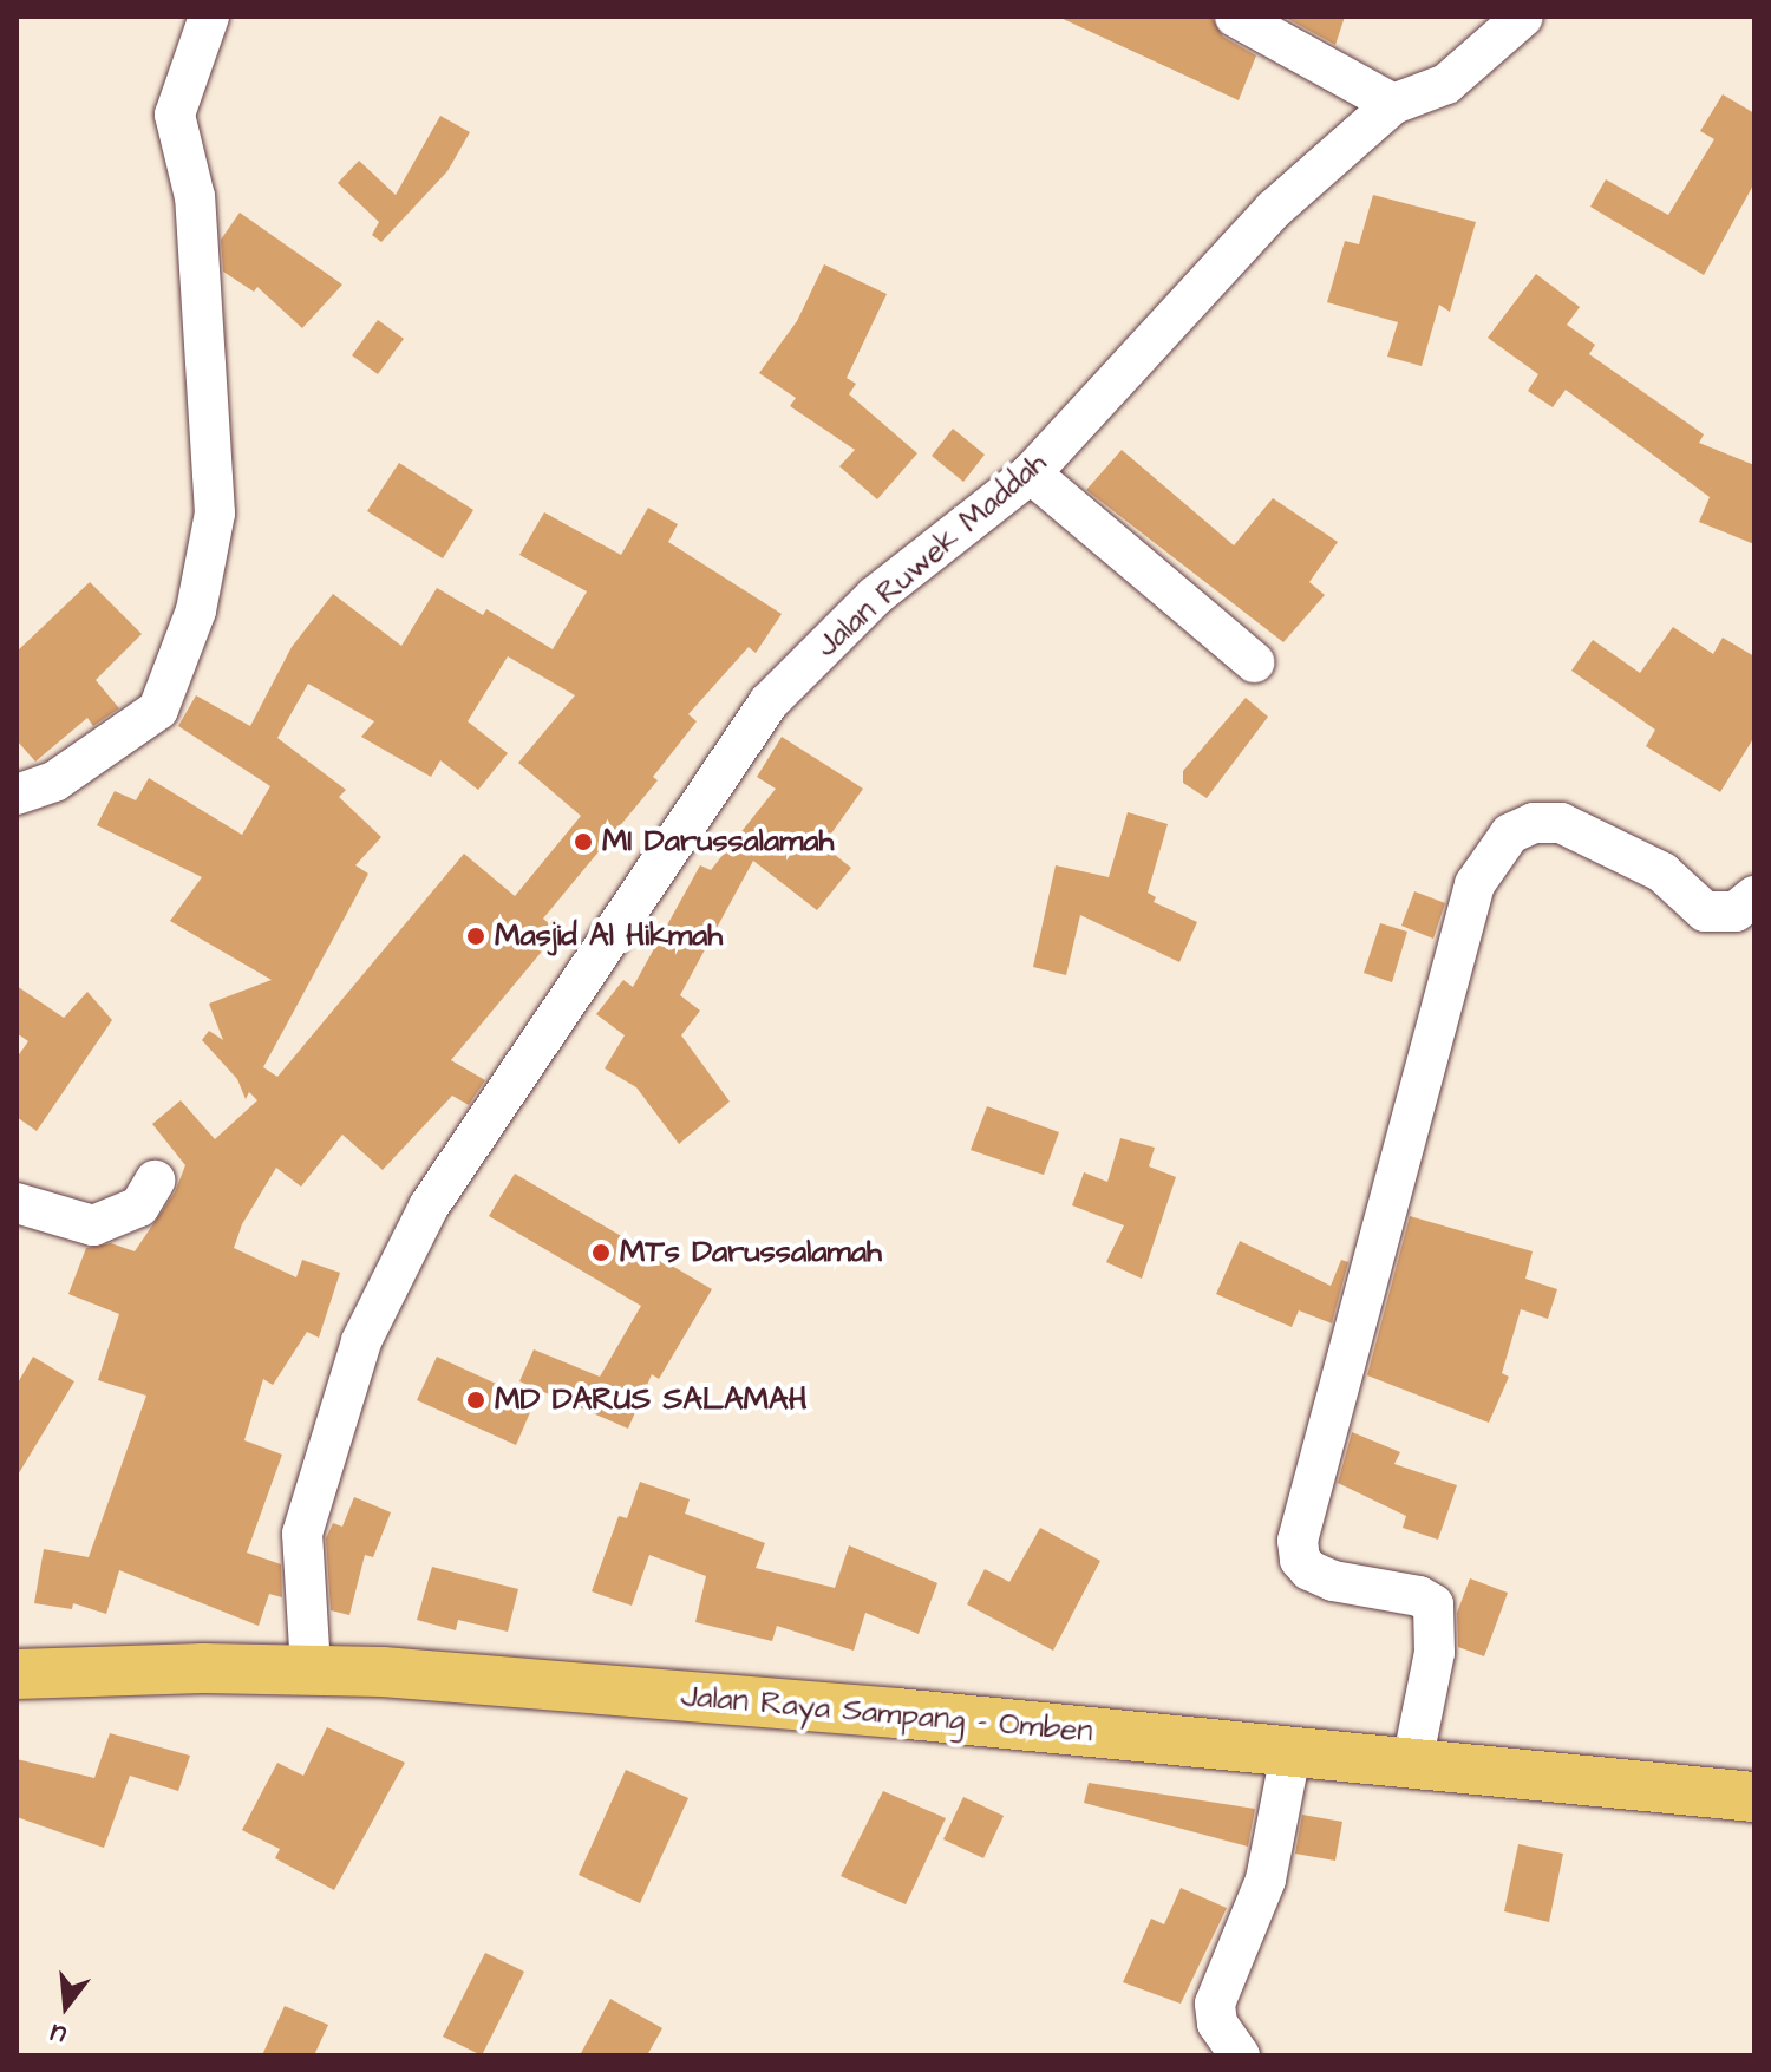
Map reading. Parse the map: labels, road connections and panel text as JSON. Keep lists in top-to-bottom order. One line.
{"streets":{"main road":["Jalan Raya Sampang - Omben"],"street":["Jalan Ruwek Maddah"]},"crossings":[["Jalan Ruwek Maddah","Jalan Raya Sampang - Omben"]],"places":["MI Darussalamah","Masjid Al Hikmah","MTs Darussalamah","MD DARUS SALAMAH"],"north":"bottom"}
